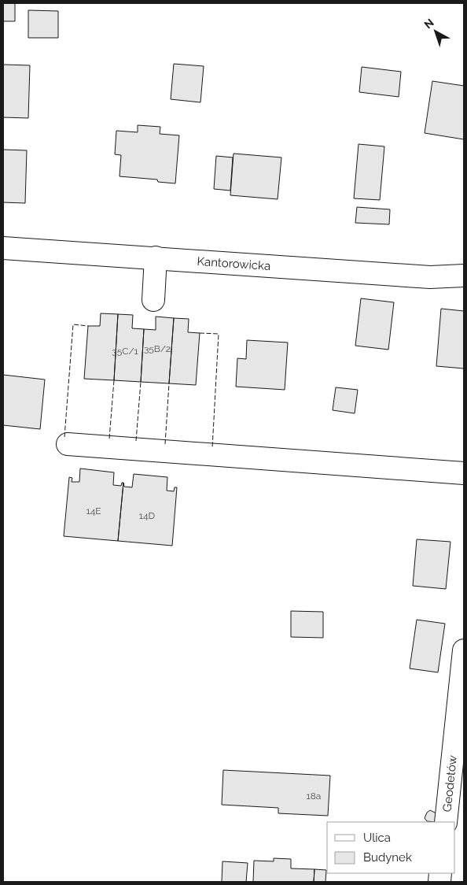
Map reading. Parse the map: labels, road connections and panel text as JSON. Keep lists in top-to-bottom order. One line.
{"streets":{"street":["Kantorowicka","Geodetów"]},"house_numbers":["35B/2","35C/1","14E","14D","18a"],"legend":["Ulica","Budynek"],"north":"top left"}
